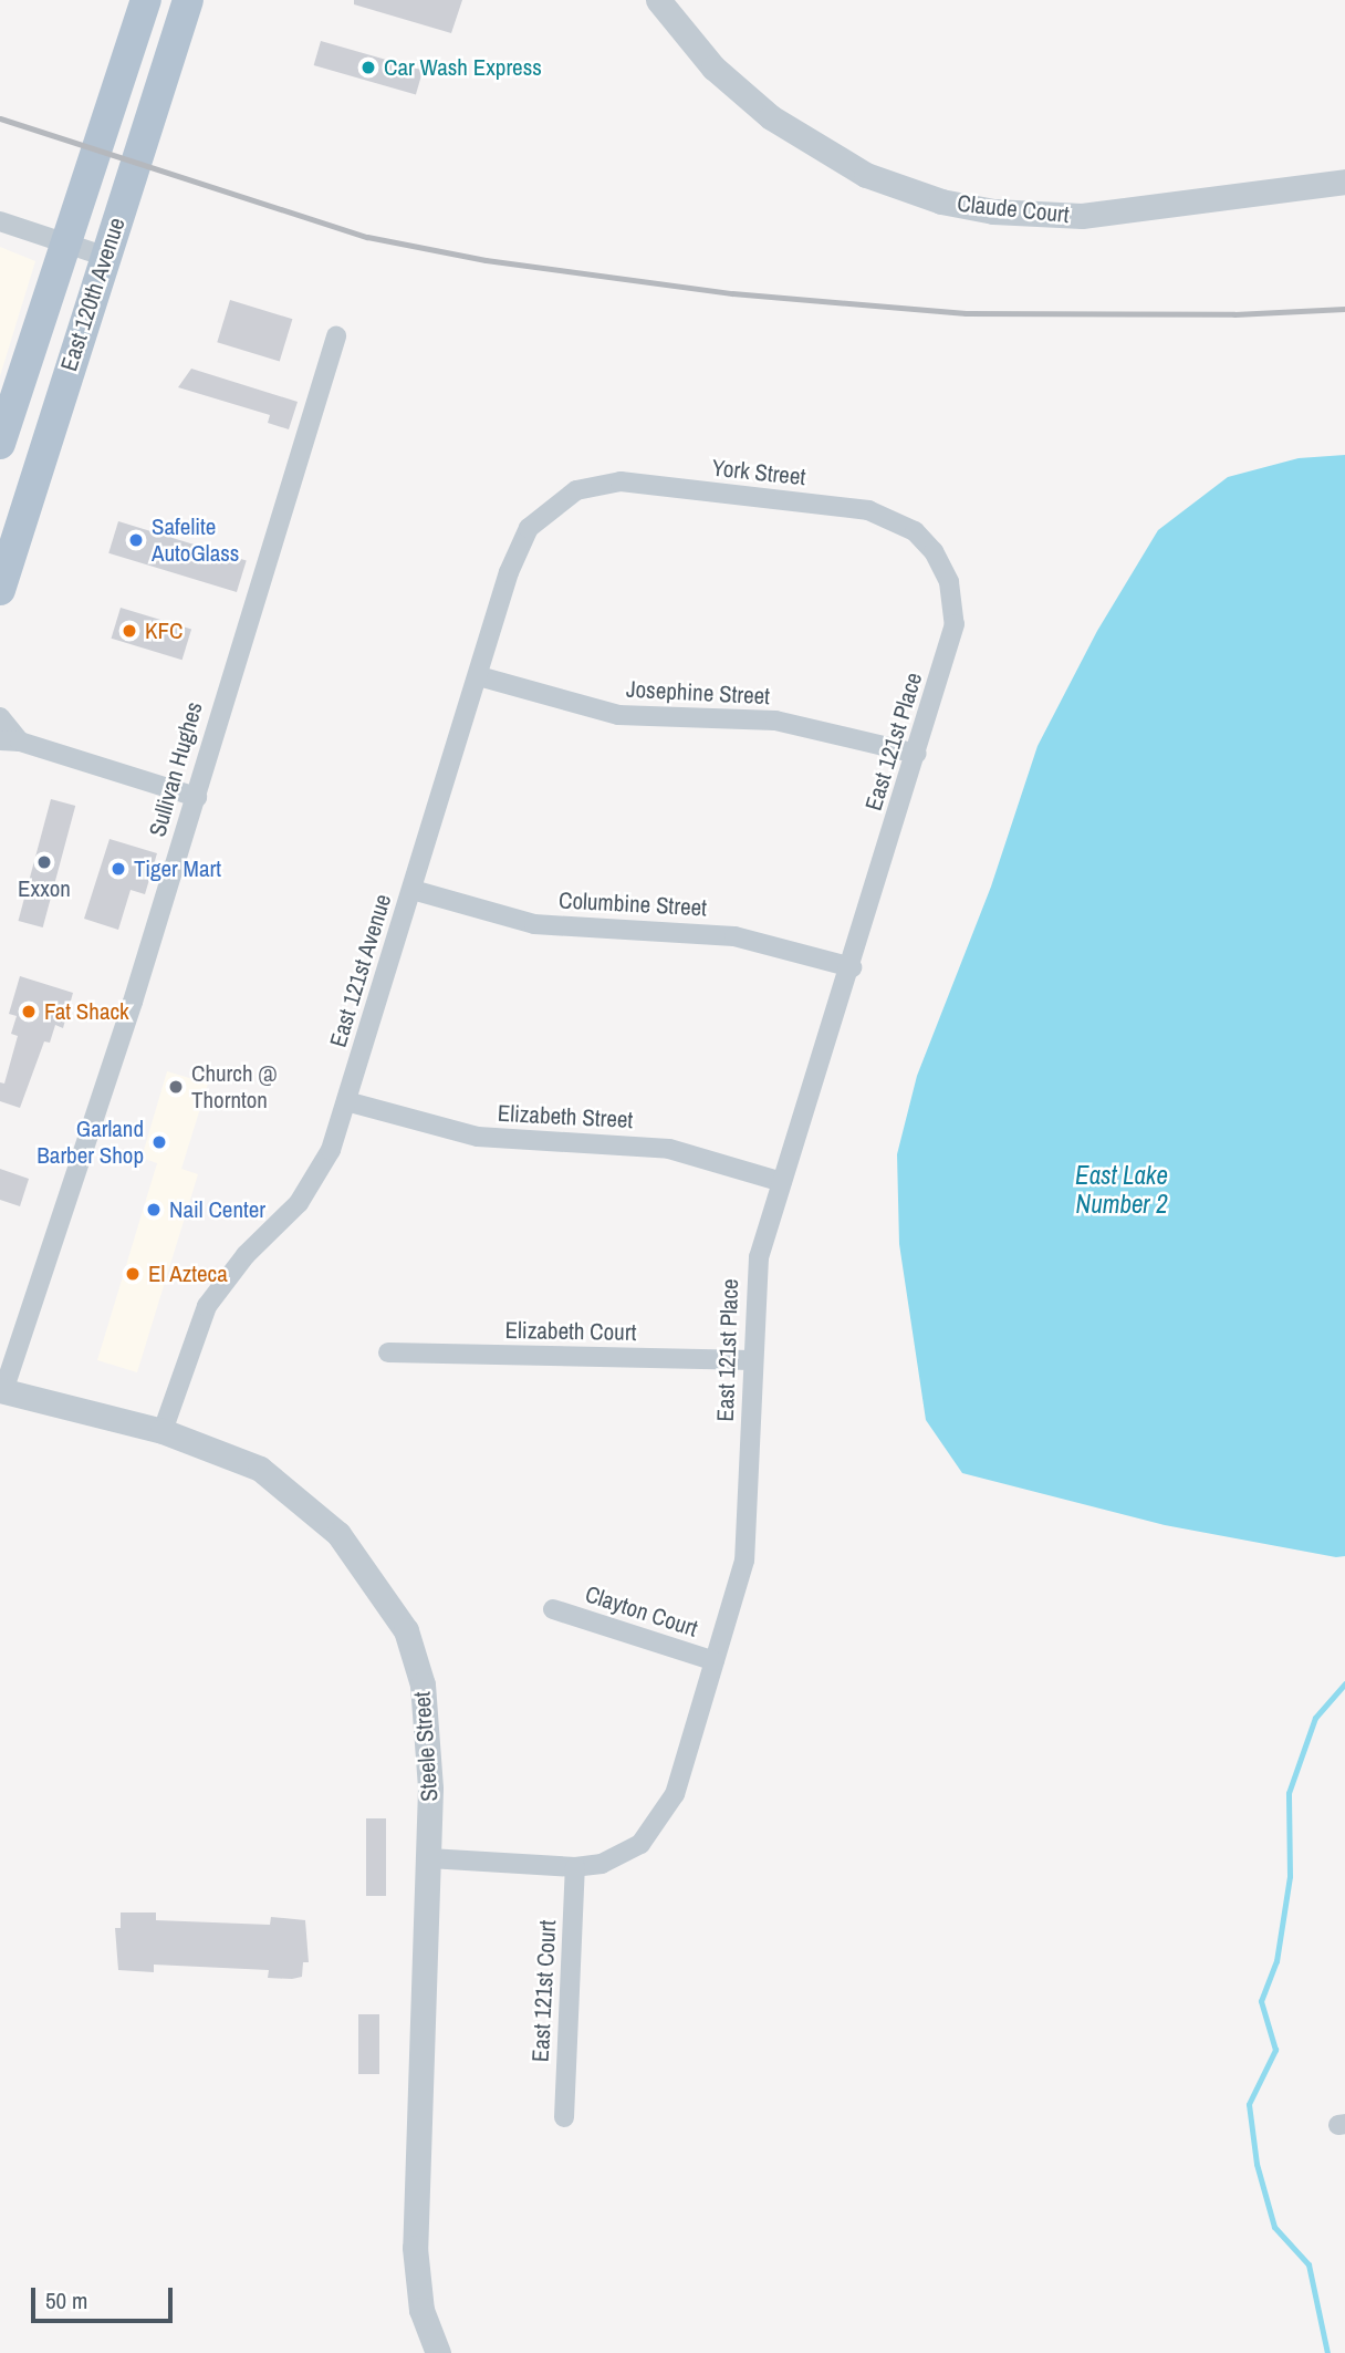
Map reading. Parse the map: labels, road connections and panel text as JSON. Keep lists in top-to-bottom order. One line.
{"streets":{"main road":["East 120th Avenue"],"street":["Claude Court","York Street","Josephine Street","East 121st Place","Sullivan Hughes","Columbine Street","East 121st Avenue","Elizabeth Street","Elizabeth Court","Clayton Court","Steele Street","East 121st Court"]},"crossings":[["York Street","East 121st Place"],["York Street","East 121st Avenue"],["Josephine Street","East 121st Place"],["Josephine Street","East 121st Avenue"],["East 121st Place","Columbine Street"],["East 121st Place","Elizabeth Street"],["East 121st Place","Elizabeth Court"],["East 121st Place","Clayton Court"],["East 121st Place","Steele Street"],["East 121st Place","East 121st Court"],["Sullivan Hughes","Steele Street"],["Columbine Street","East 121st Avenue"],["East 121st Avenue","Elizabeth Street"],["East 121st Avenue","Steele Street"]],"water":["East Lake Number 2"],"places":["Car Wash Express","Safelite AutoGlass","KFC","Exxon","Tiger Mart","Fat Shack","Church @ Thornton","Garland Barber Shop","Nail Center","El Azteca"],"scale_bar":"50 m"}
